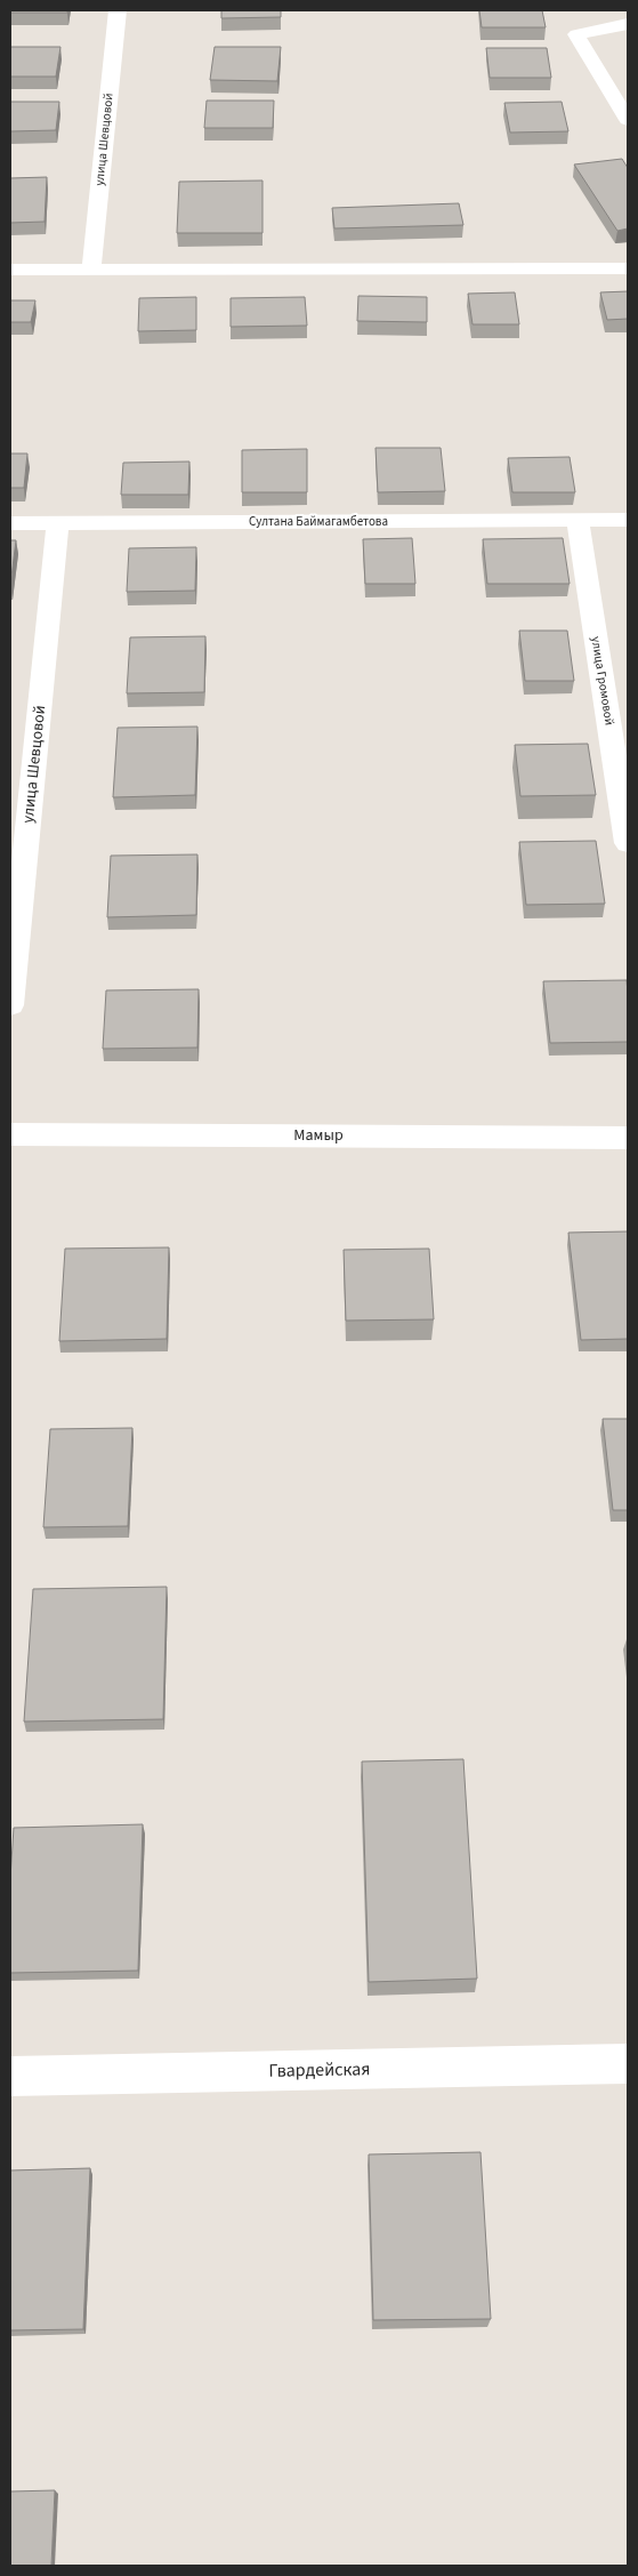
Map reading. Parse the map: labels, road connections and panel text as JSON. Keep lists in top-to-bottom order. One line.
{"streets":{"street":["улица Шевцовой","Султана Баймагамбетова","улица Громовой","Мамыр","Гвардейская"]},"crossings":[["улица Шевцовой","Султана Баймагамбетова"],["Султана Баймагамбетова","улица Громовой"]]}
